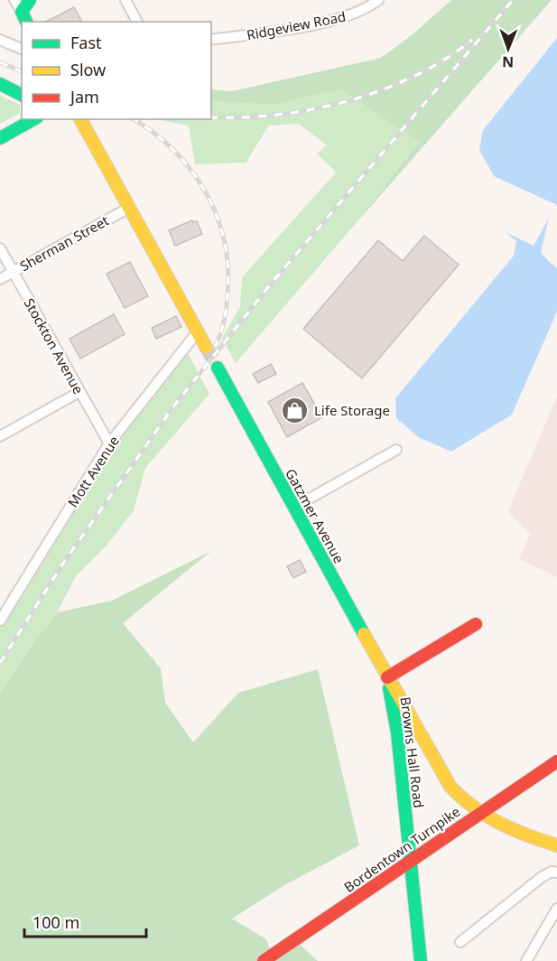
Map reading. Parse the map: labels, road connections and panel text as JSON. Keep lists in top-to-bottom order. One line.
{"streets":{"street":["Ridgeview Road","Sherman Street","Stockton Avenue","Mott Avenue","Gatzmer Avenue","Browns Hall Road","Bordentown Turnpike"]},"crossings":[["Sherman Street","Stockton Avenue"],["Stockton Avenue","Mott Avenue"],["Gatzmer Avenue","Browns Hall Road"],["Gatzmer Avenue","Bordentown Turnpike"],["Browns Hall Road","Bordentown Turnpike"]],"places":{"shop":["Life Storage"]},"legend":["Fast","Slow","Jam"],"scale_bar":"100 m","north":"bottom"}
